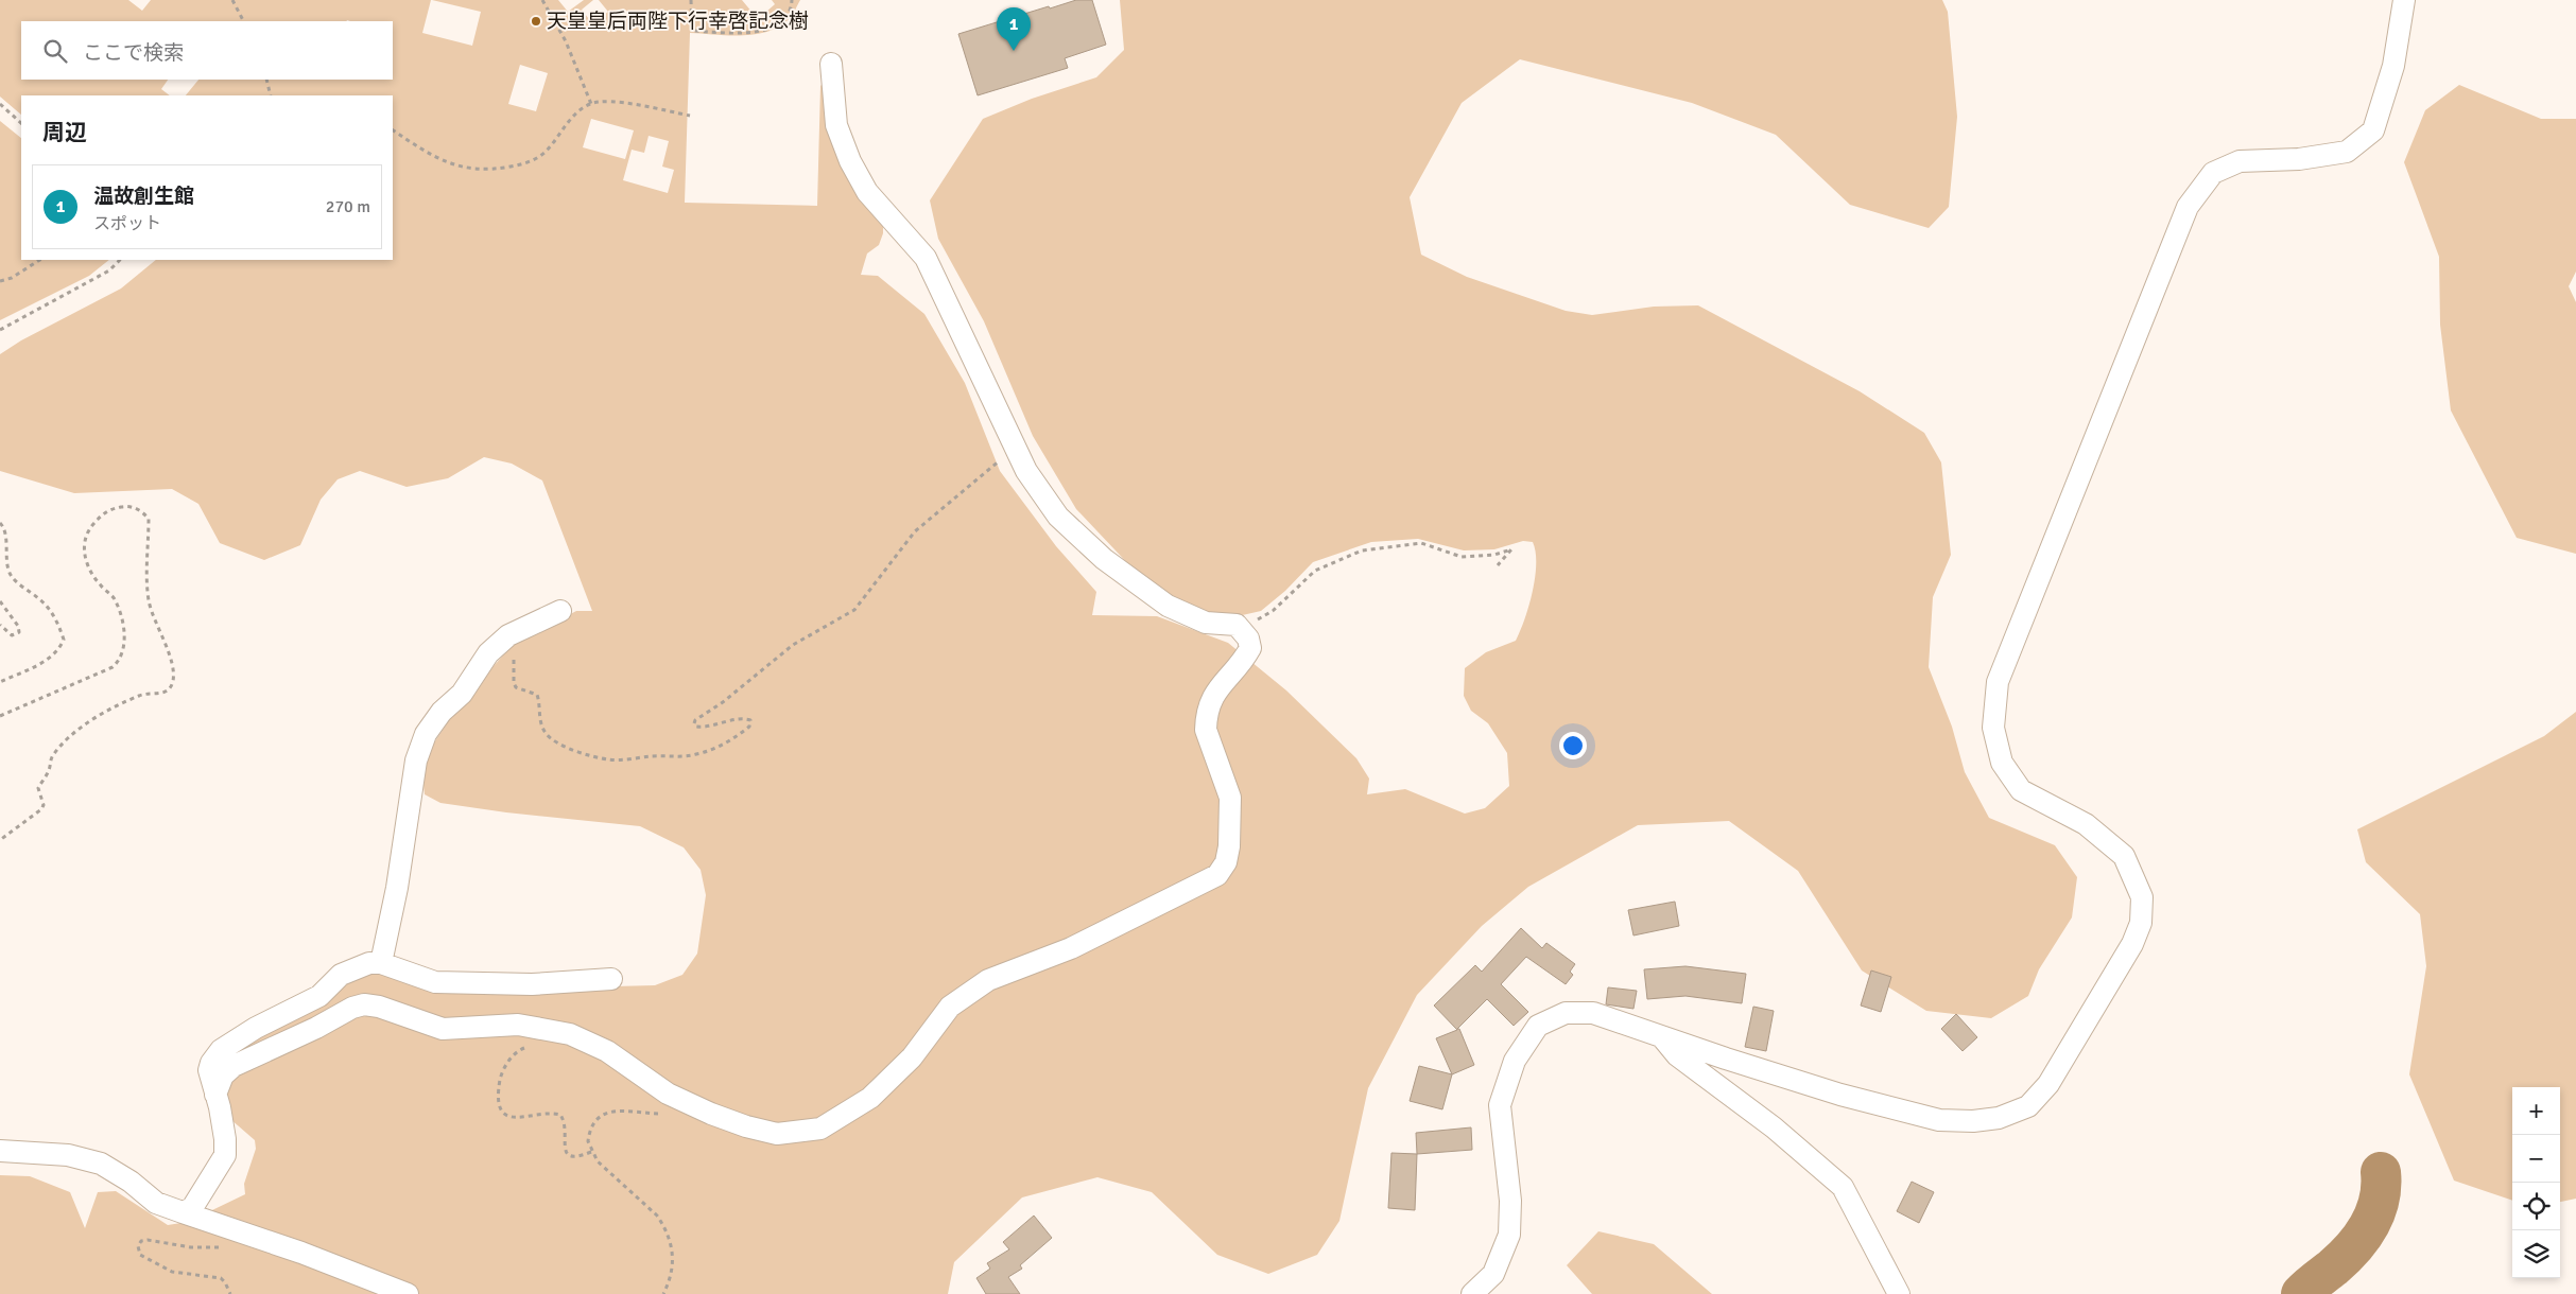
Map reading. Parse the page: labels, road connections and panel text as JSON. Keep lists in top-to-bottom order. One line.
{"places":["天皇皇后両陛下行幸啓記念樹"],"page":{"pins":"1","search":"ここで検索","heading":"周辺","list":[{"mark":"1","name":"温故創生館","note":"スポット","value":"270 m"}],"map_buttons":["+","−"]}}
